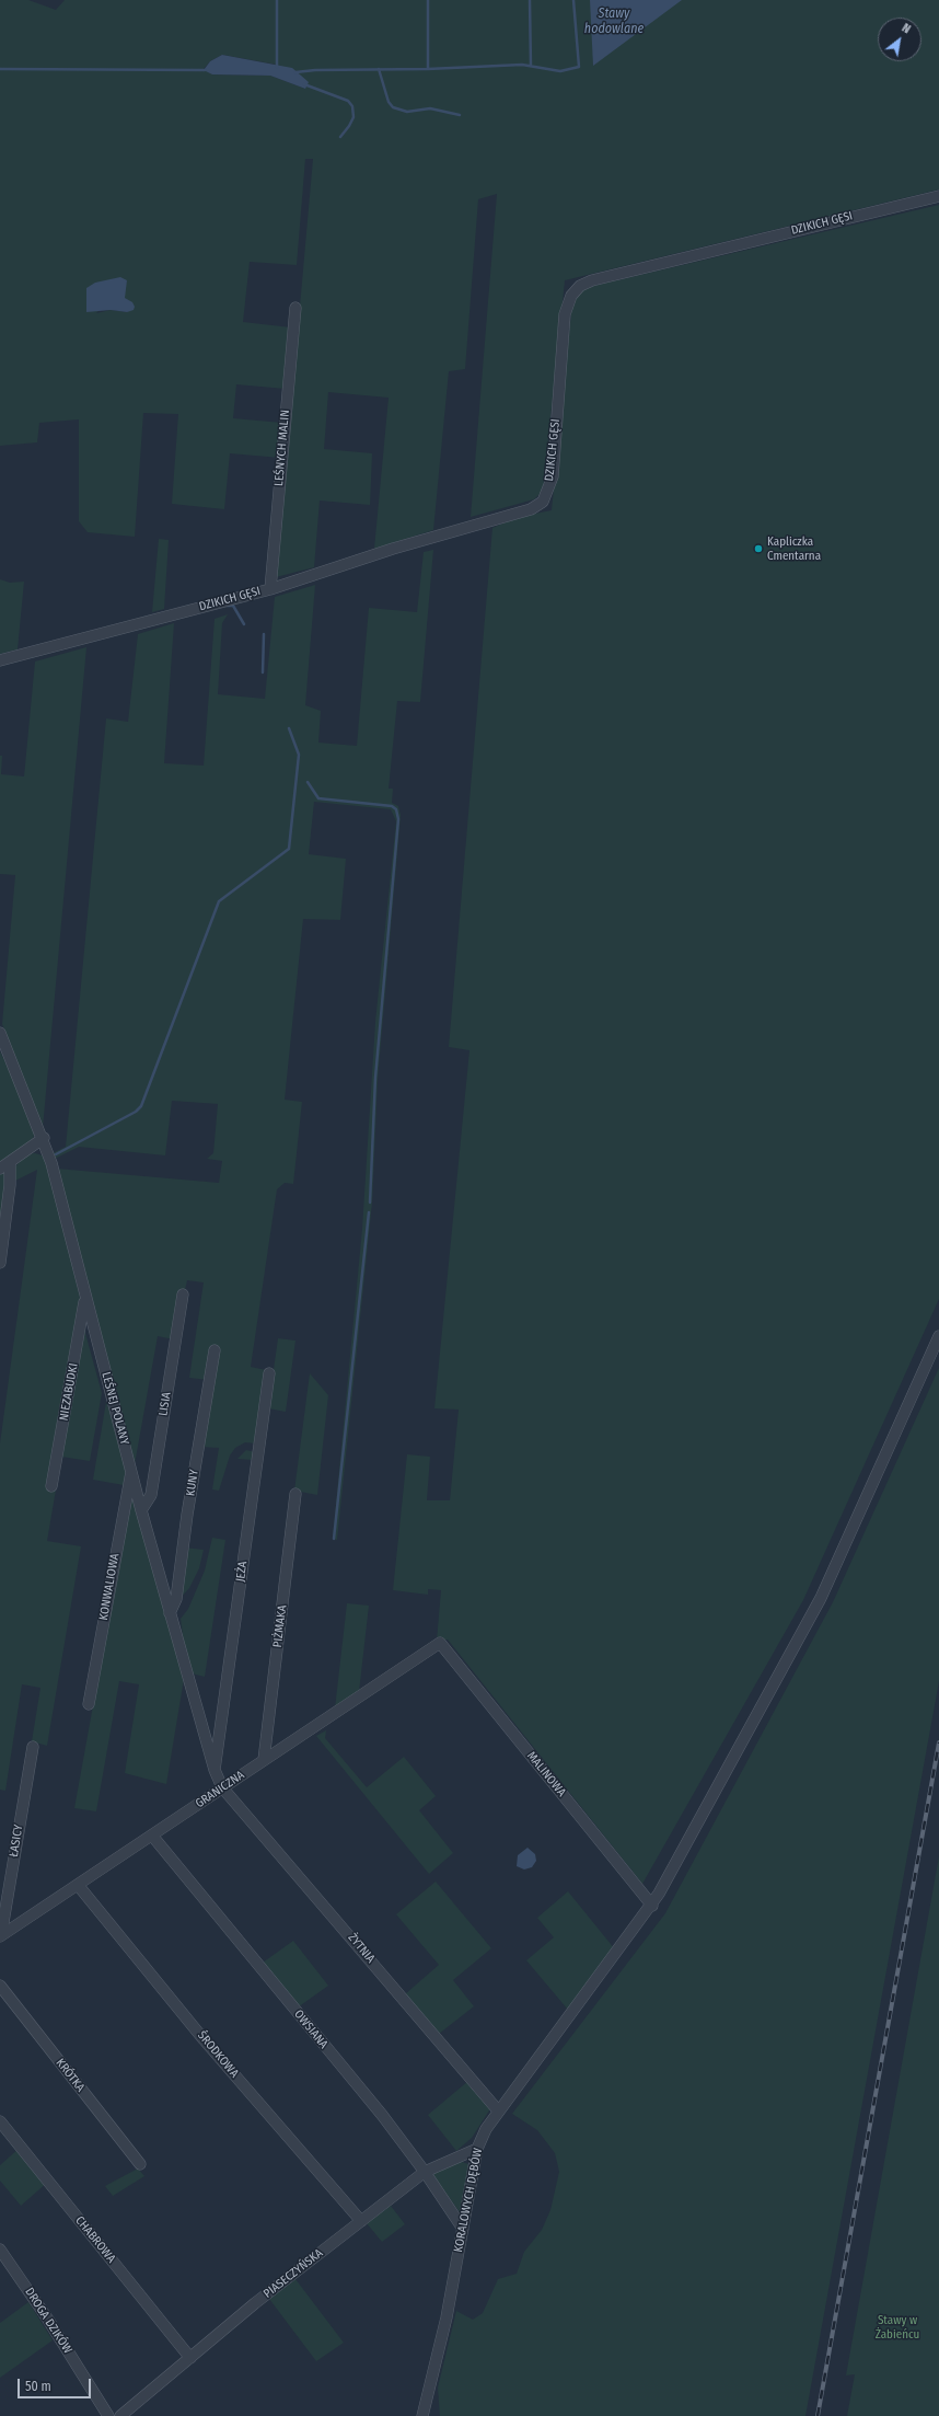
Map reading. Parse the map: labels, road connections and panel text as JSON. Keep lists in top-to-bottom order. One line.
{"streets":{"street":["DZIKICH GĘSI","LEŚNYCH MALIN","NIEZABUDKI","LISIA","LEŚNEJ POLANY","KUNY","JEŻA","KONWALIOWA","PIŻMAKA","MALINOWA","GRANICZNA","ŁASICY","ŻYTNIA","OWSIANA","ŚRODKOWA","KRÓTKA","KORALOWYCH DĘBÓW","CHABROWA","PIASECZYŃSKA","DROGA DZIKÓW"]},"crossings":[["DZIKICH GĘSI","LEŚNYCH MALIN"],["NIEZABUDKI","LEŚNEJ POLANY"],["LISIA","LEŚNEJ POLANY"],["LEŚNEJ POLANY","KUNY"],["LEŚNEJ POLANY","JEŻA"],["LEŚNEJ POLANY","KONWALIOWA"],["LEŚNEJ POLANY","GRANICZNA"],["LEŚNEJ POLANY","ŻYTNIA"],["PIŻMAKA","GRANICZNA"],["MALINOWA","GRANICZNA"],["MALINOWA","KORALOWYCH DĘBÓW"],["GRANICZNA","ŁASICY"],["GRANICZNA","ŻYTNIA"],["GRANICZNA","OWSIANA"],["GRANICZNA","ŚRODKOWA"],["ŻYTNIA","KORALOWYCH DĘBÓW"],["OWSIANA","KORALOWYCH DĘBÓW"],["OWSIANA","PIASECZYŃSKA"],["ŚRODKOWA","PIASECZYŃSKA"],["KORALOWYCH DĘBÓW","PIASECZYŃSKA"],["CHABROWA","PIASECZYŃSKA"]],"water":["Stawy hodowlane"],"parks":["Stawy w Żabieńcu"],"places":["Kapliczka Cmentarna"],"scale_bar":"50 m","north":"top right"}
